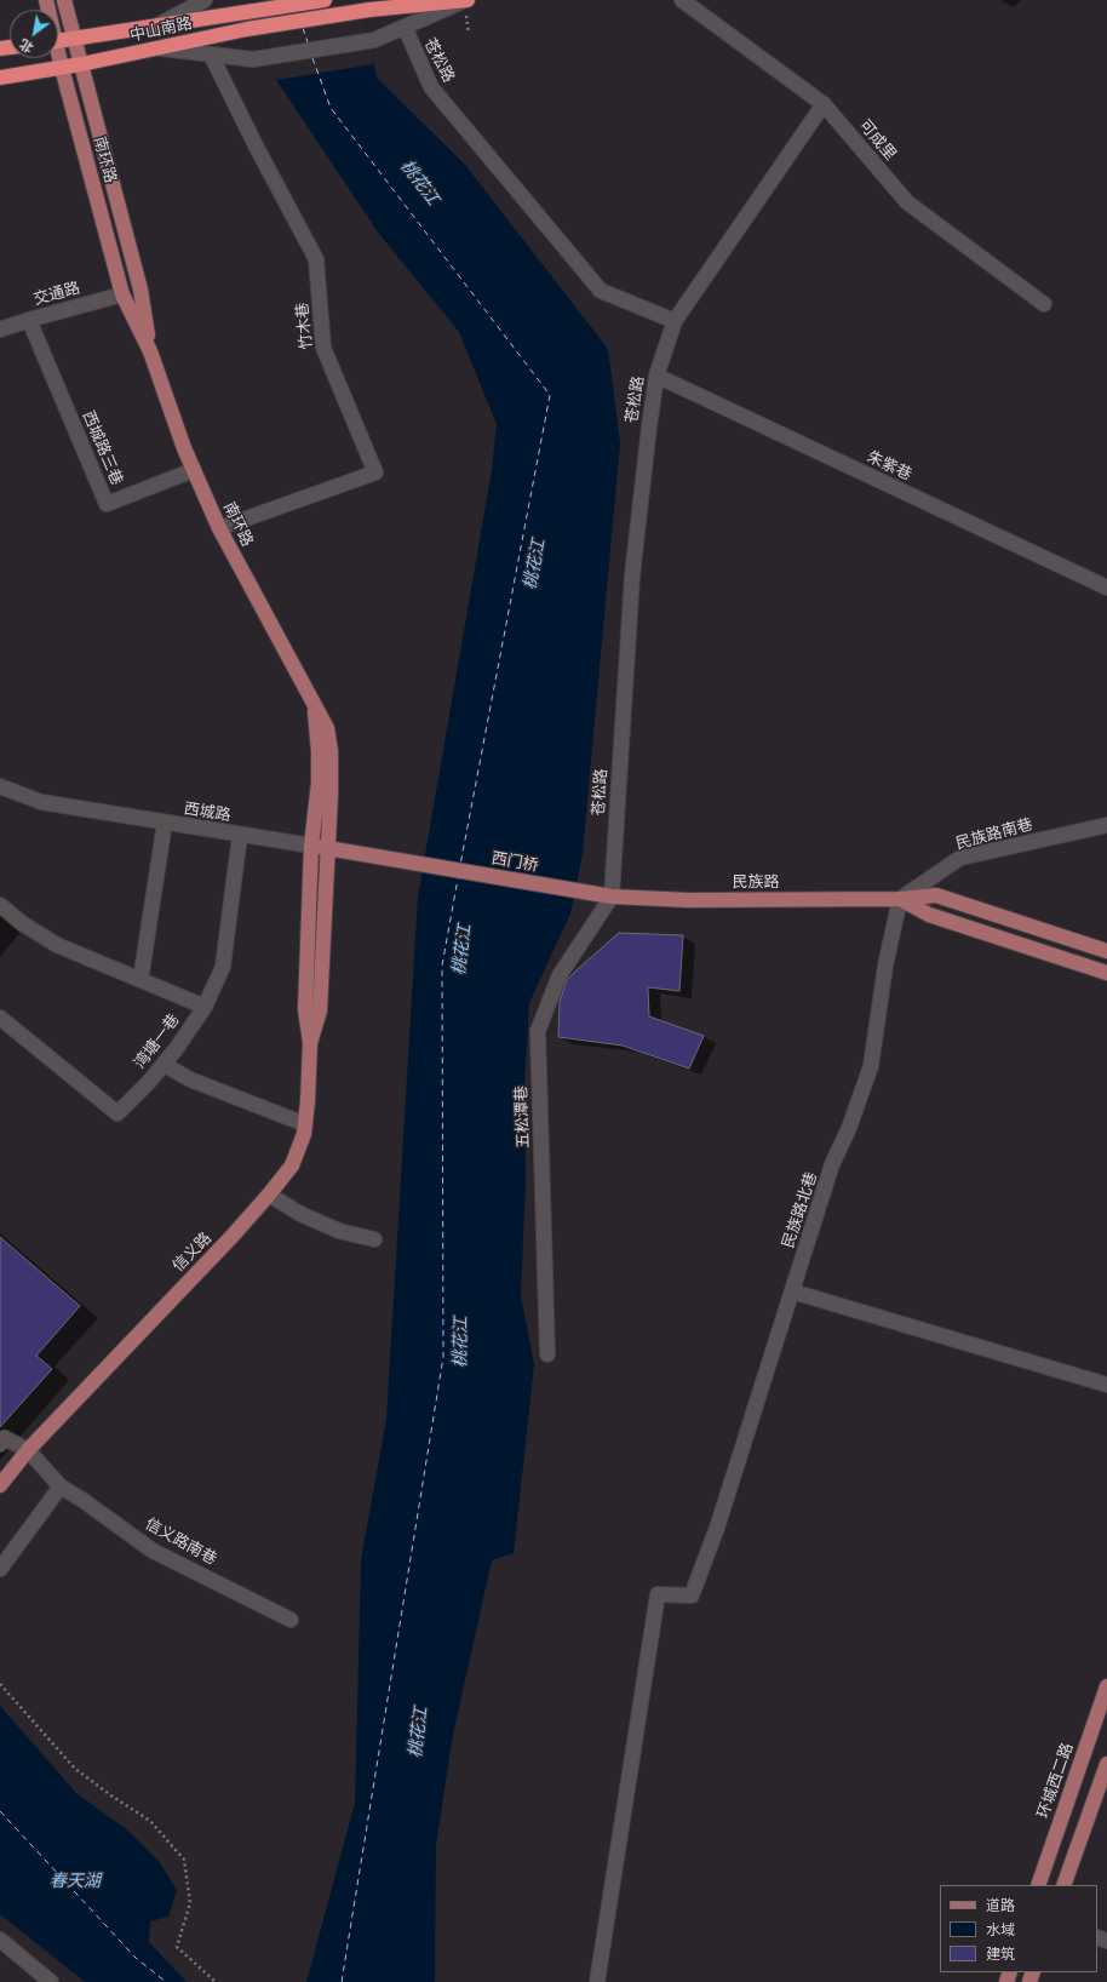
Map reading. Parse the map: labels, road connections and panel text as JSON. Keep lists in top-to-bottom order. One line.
{"streets":{"highway":["中山南路"],"main road":["南环路","西城路","西门桥","民族路","信义路","环城西二路"],"street":["苍松路","可成里","交通路","竹木巷","西城路三巷","朱紫巷","民族路南巷","湾塘一巷","五松潭巷","民族路北巷","信义路南巷"]},"crossings":[["中山南路","南环路"],["苍松路","朱紫巷"],["苍松路","西门桥"],["苍松路","民族路"],["苍松路","五松潭巷"],["南环路","交通路"],["南环路","竹木巷"],["南环路","西城路三巷"],["南环路","西城路"],["南环路","信义路"],["交通路","西城路三巷"],["西城路","西门桥"],["西城路","湾塘一巷"],["民族路南巷","民族路"],["民族路南巷","民族路北巷"],["西门桥","民族路"],["西门桥","五松潭巷"],["民族路","五松潭巷"],["民族路","民族路北巷"],["信义路","信义路南巷"]],"water":["桃花江","春天湖"],"legend":["道路","水域","建筑"],"north":"bottom left"}
